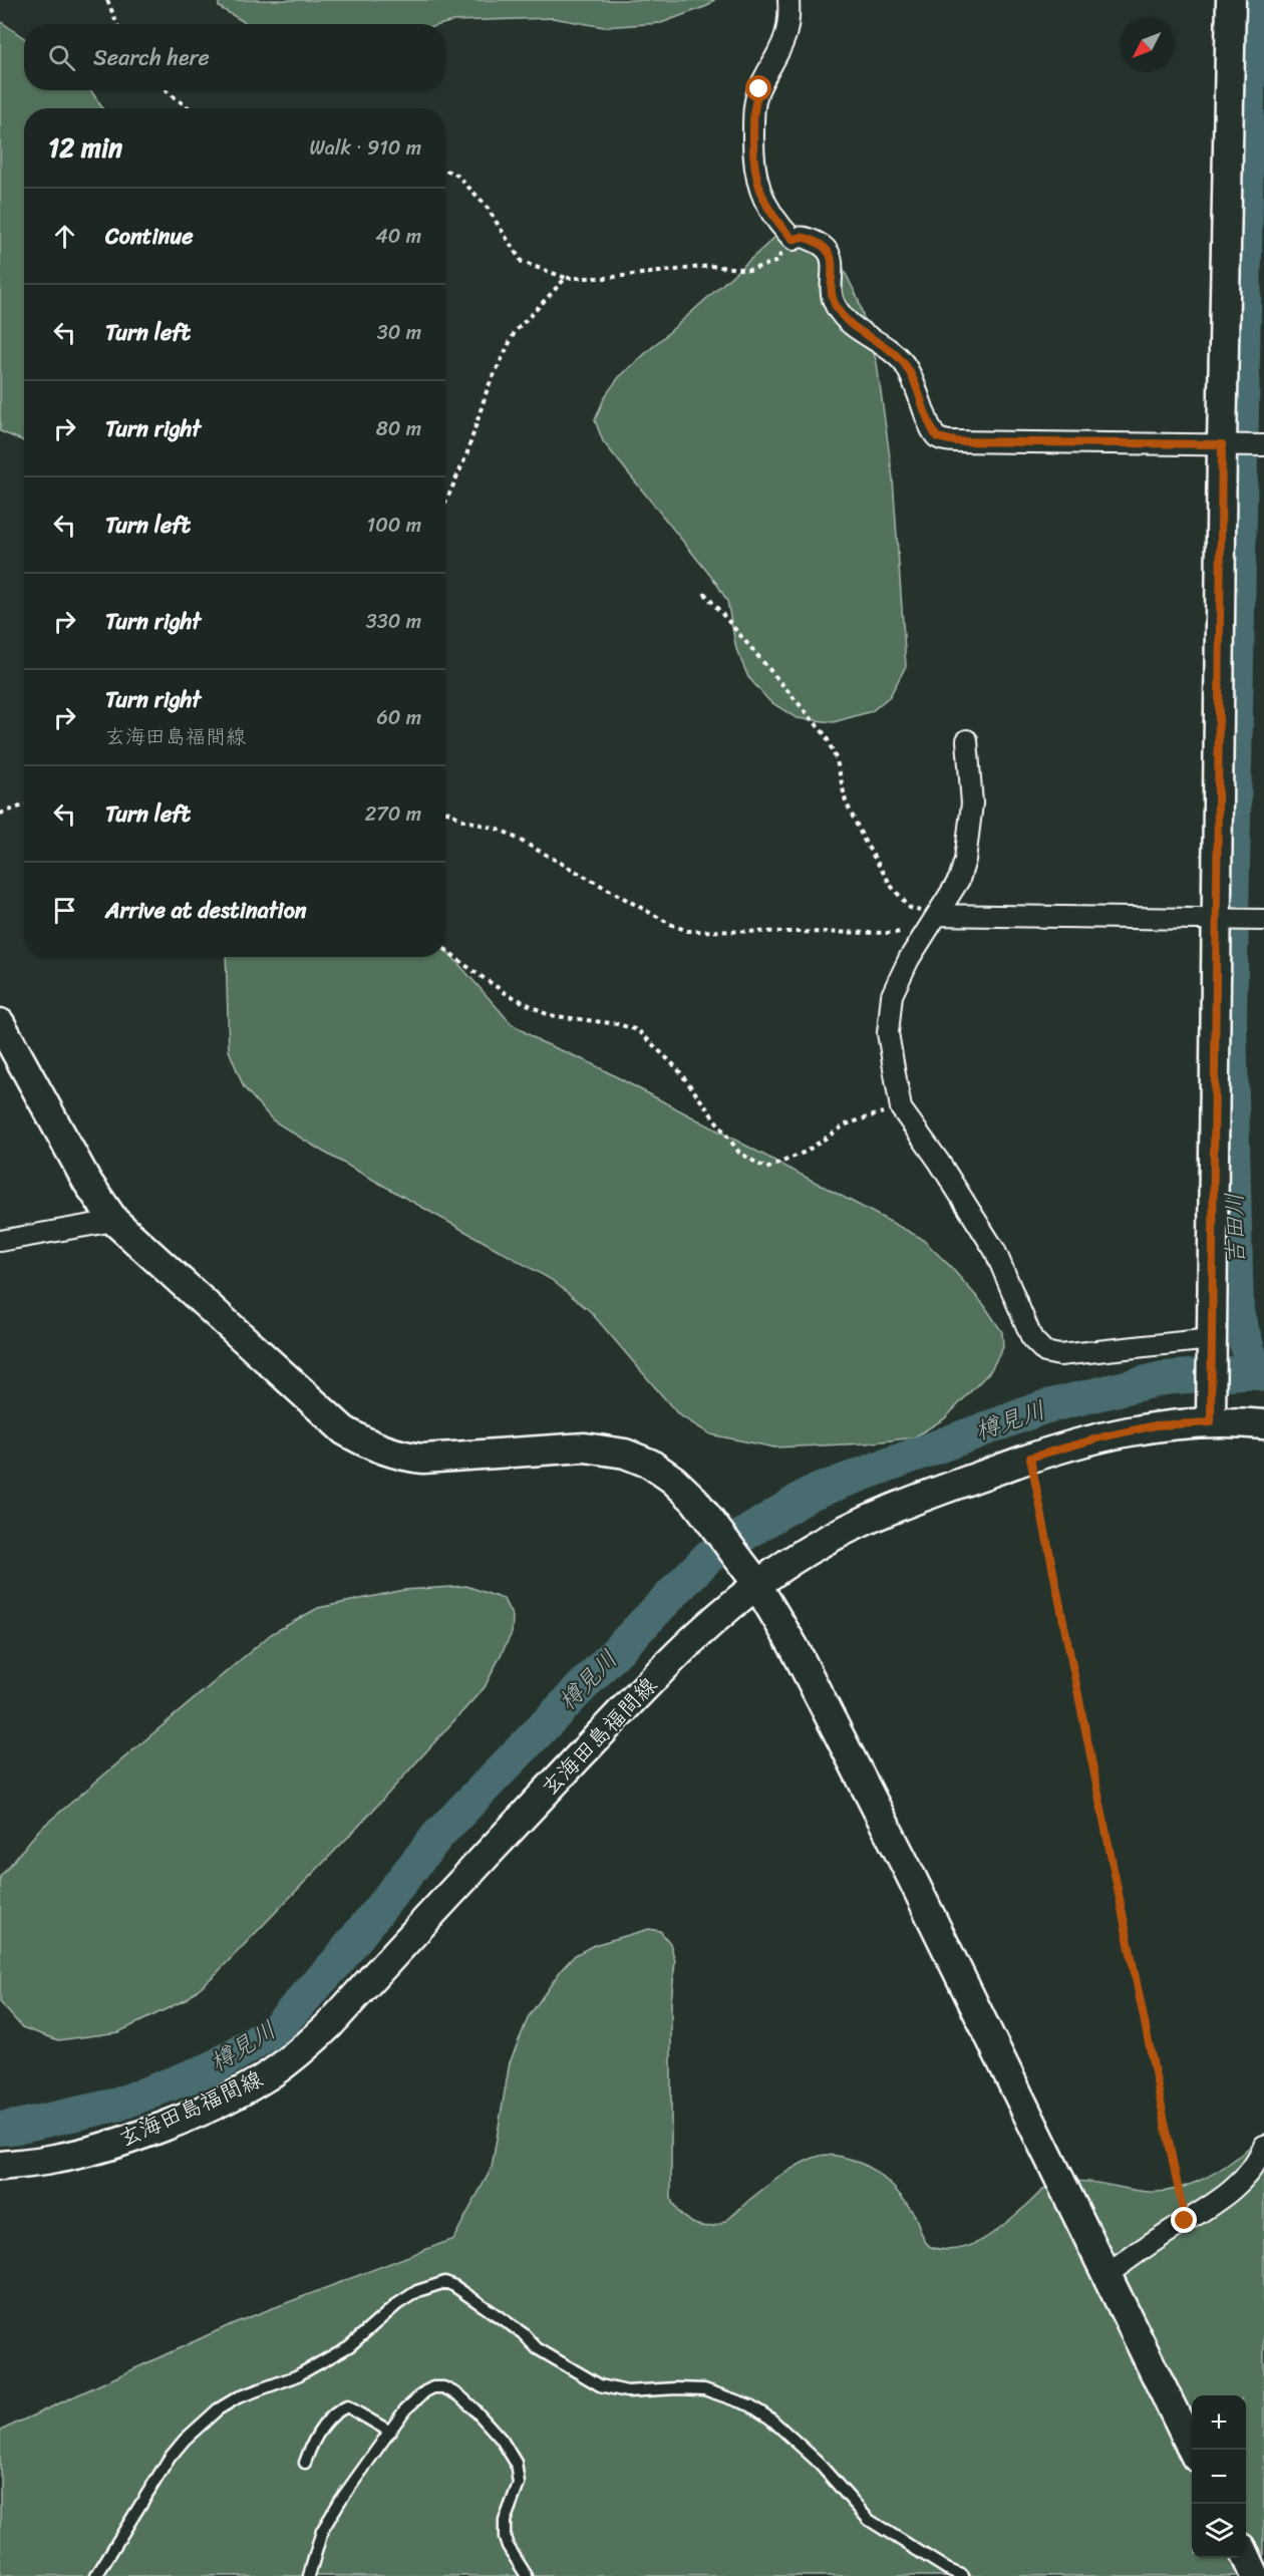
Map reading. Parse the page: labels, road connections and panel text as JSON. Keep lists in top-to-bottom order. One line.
{"streets":{"street":["玄海田島福間線"]},"water":["吉田川","樽見川"],"north":"bottom left","page":{"search":"Search here","heading":["12 min","Walk · 910 m"],"list":[["Continue","40 m"],["Turn left","30 m"],["Turn right","80 m"],["Turn left","100 m"],["Turn right","330 m"],["Turn right","玄海田島福間線","60 m"],["Turn left","270 m"],"Arrive at destination"],"map_buttons":["+","−"]}}
